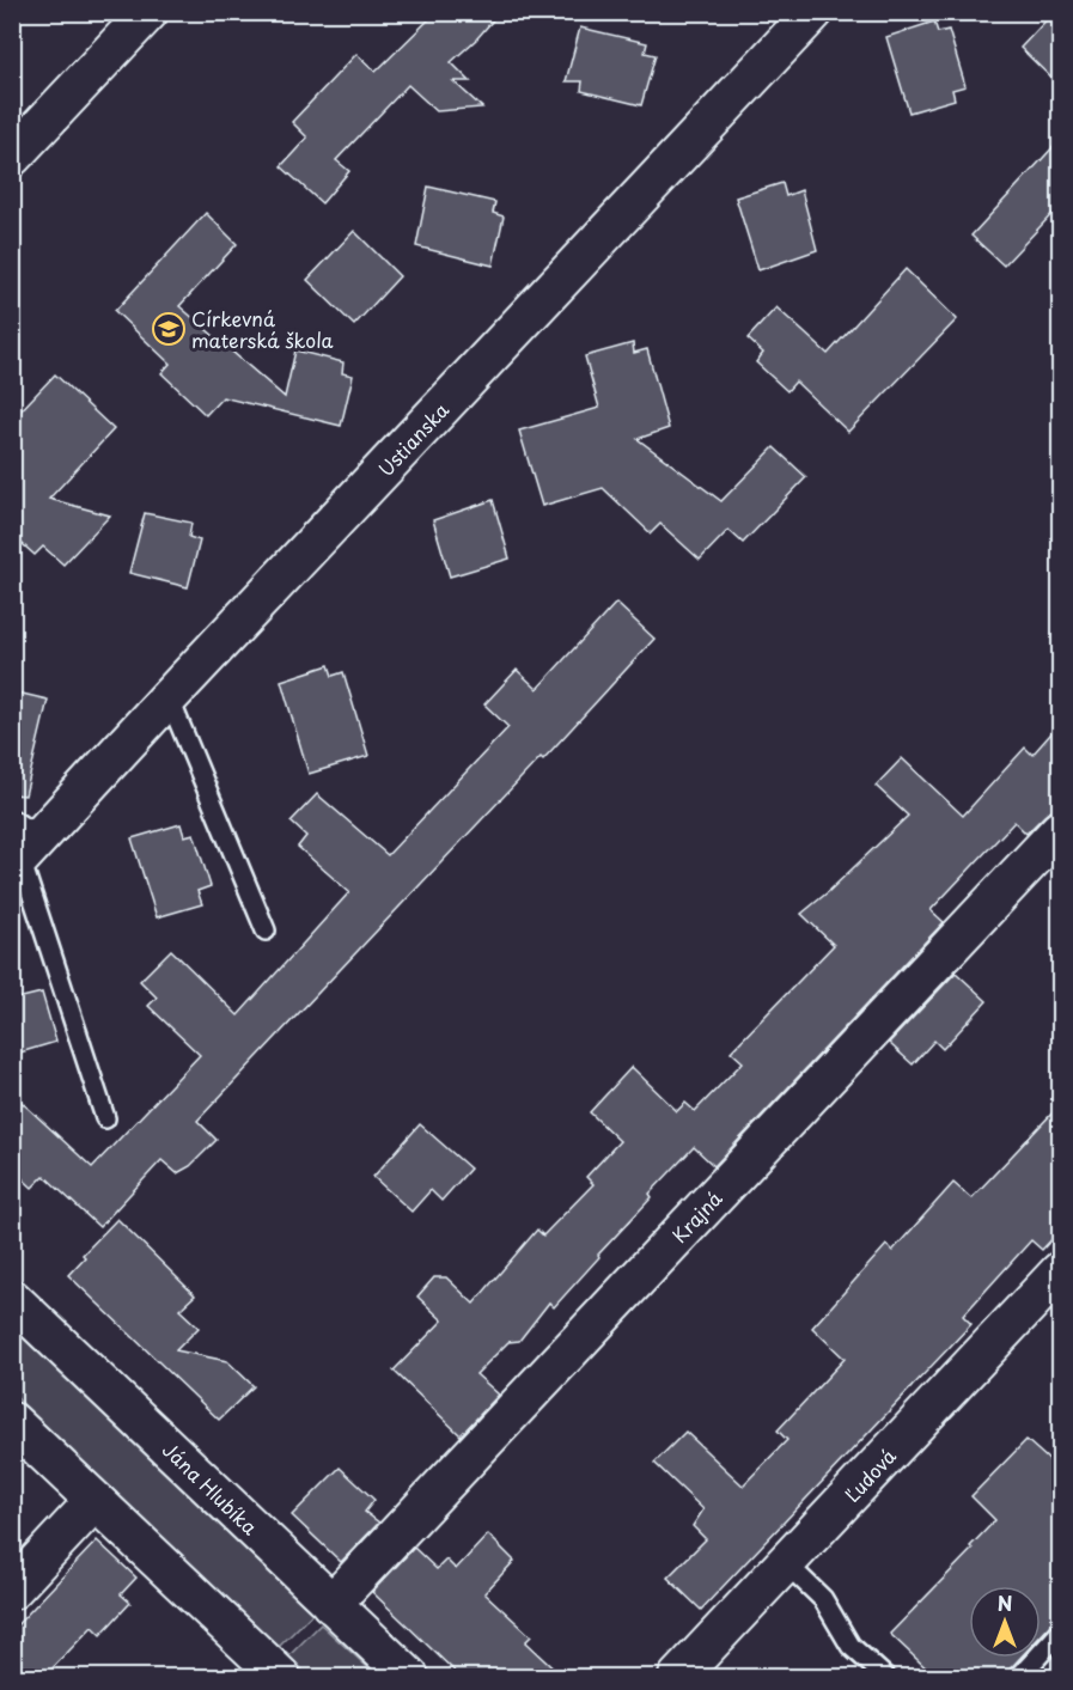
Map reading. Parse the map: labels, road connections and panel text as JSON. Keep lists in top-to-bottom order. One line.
{"streets":{"street":["Ustianska","Krajná","Ľudová","Jána Hlubíka"]},"crossings":[["Krajná","Jána Hlubíka"]],"places":{"school or university":["Církevná materská škola"]},"north":"top"}
